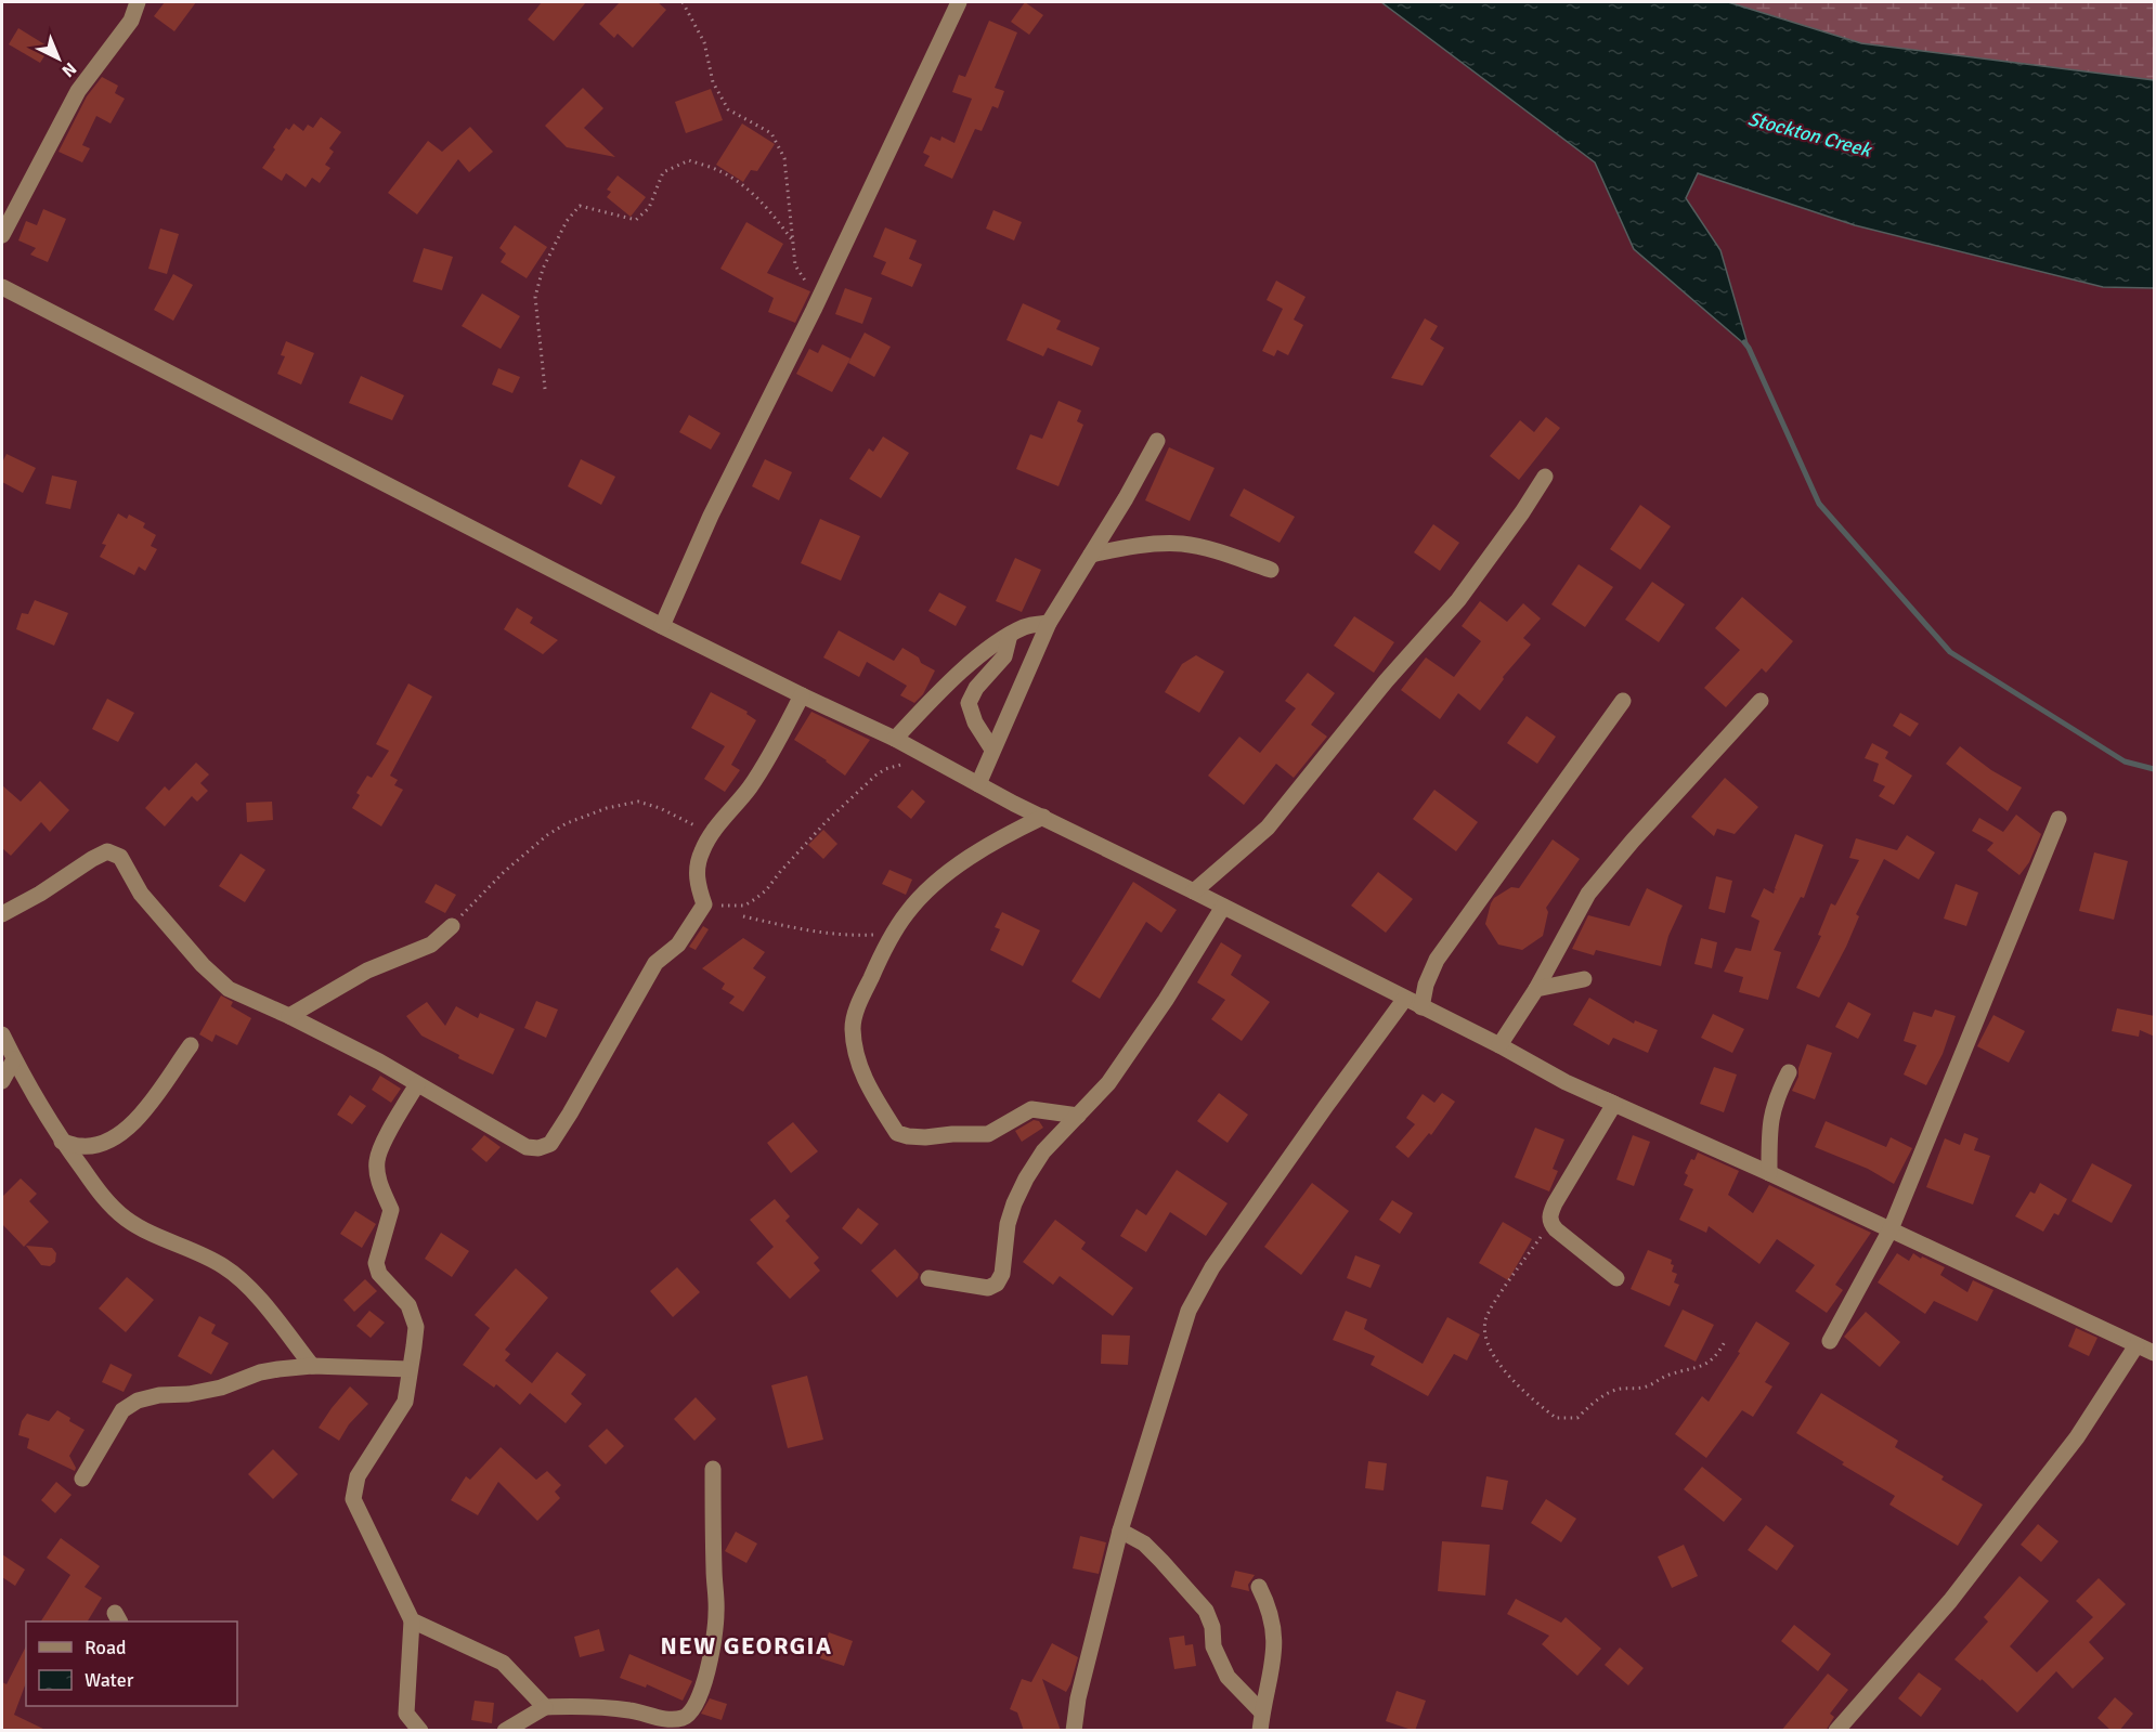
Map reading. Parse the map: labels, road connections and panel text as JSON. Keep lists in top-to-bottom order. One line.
{"districts":["NEW GEORGIA"],"water":["Stockton Creek"],"legend":["Road","Water"],"north":"bottom right"}
